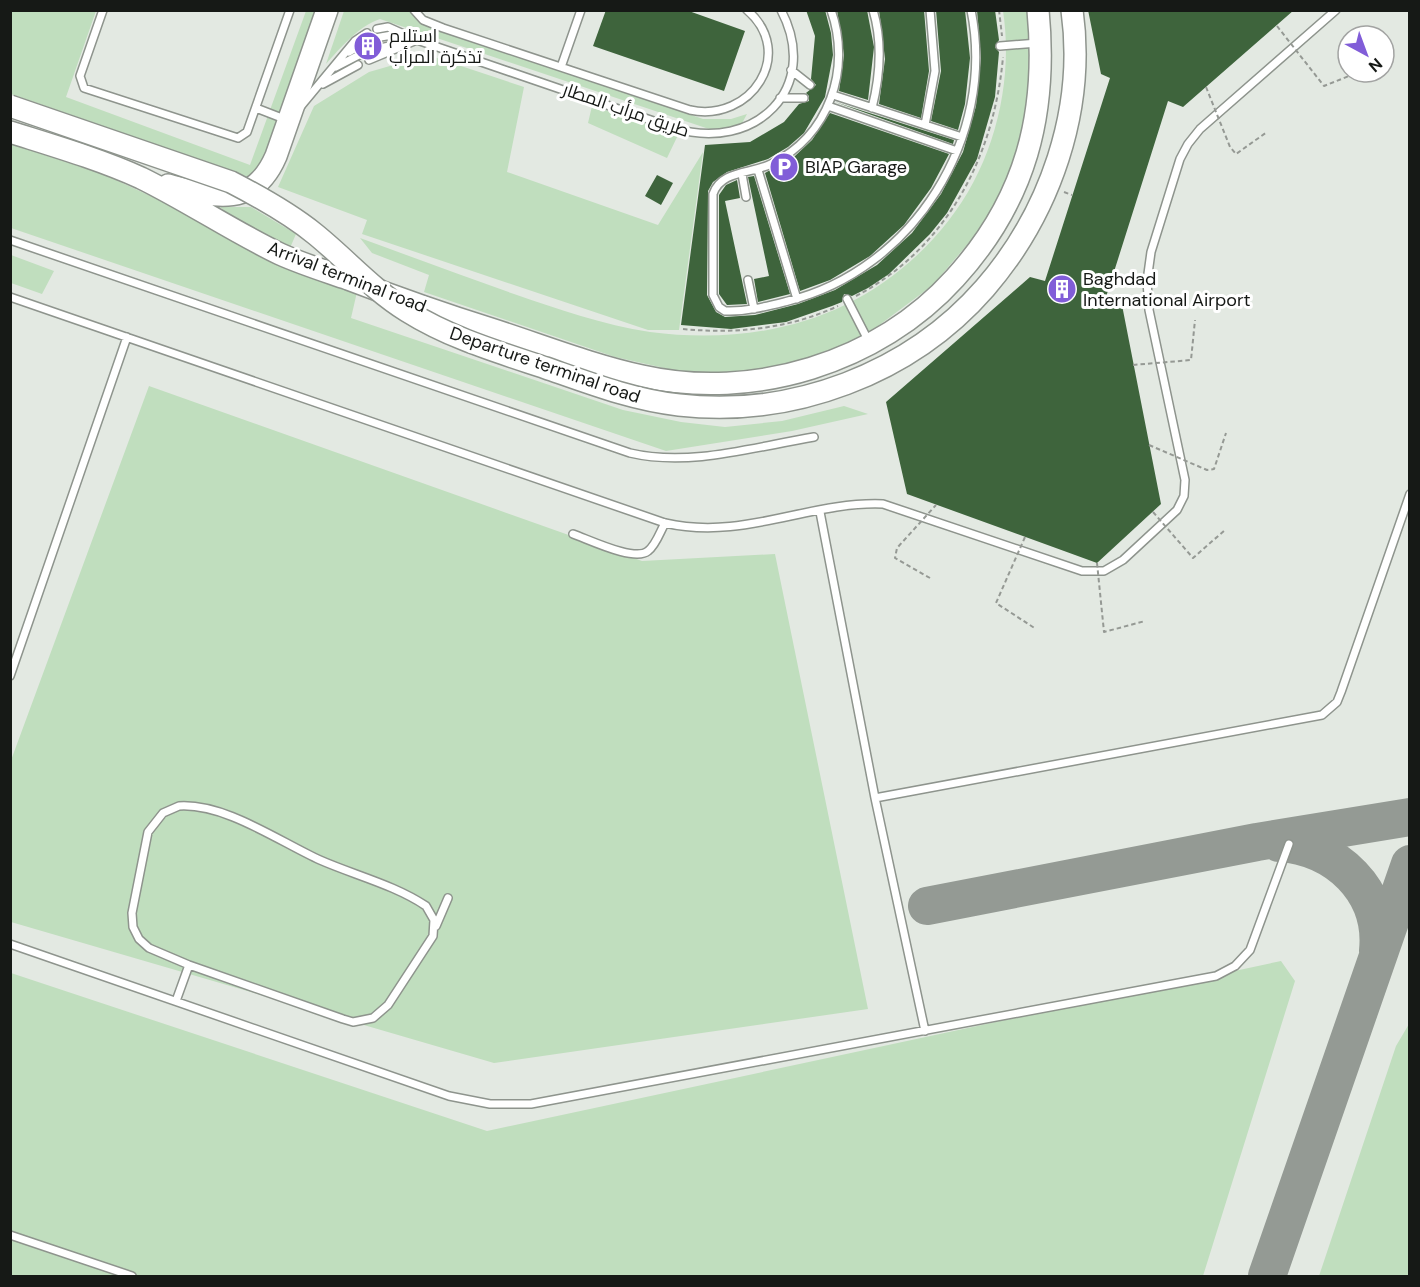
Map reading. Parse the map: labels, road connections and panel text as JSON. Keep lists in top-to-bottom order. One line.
{"streets":{"main road":["Arrival terminal road","Departure terminal road"],"lane":["طريق مرأب المطار"]},"places":{"building":["استلام تذكرة المرأب","Baghdad International Airport"],"parking":["BIAP Garage"]},"north":"bottom right"}
